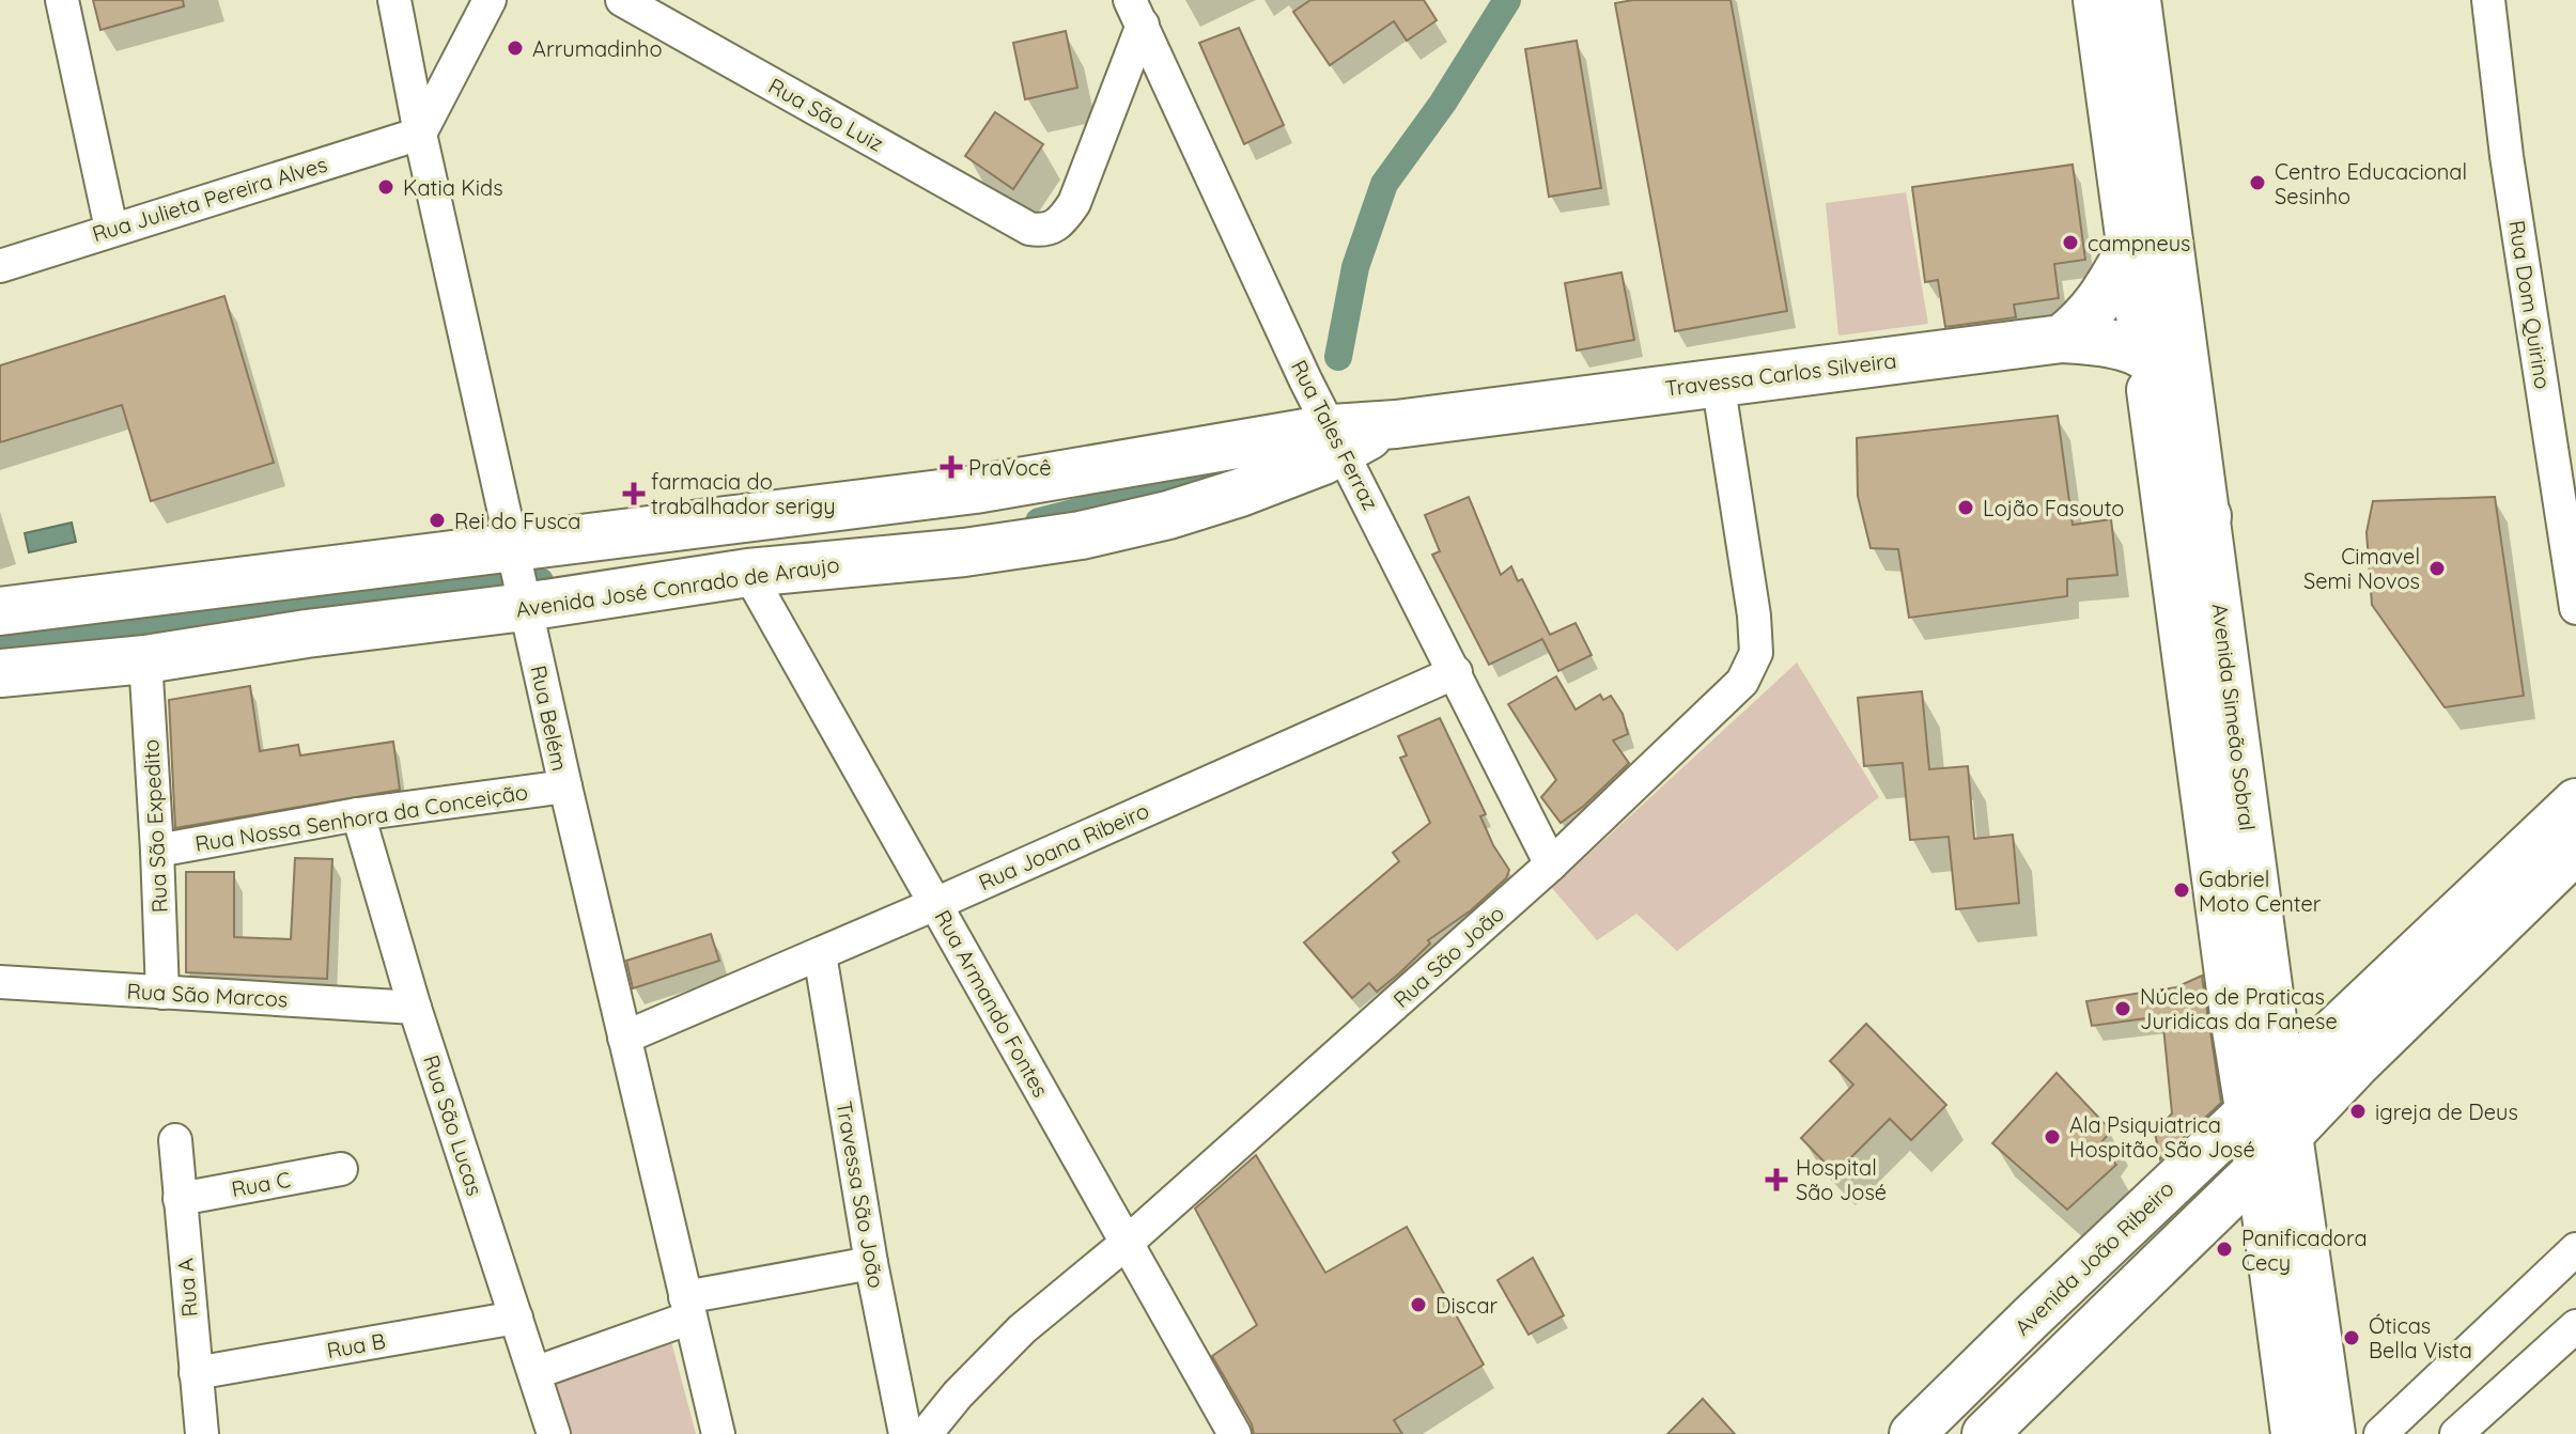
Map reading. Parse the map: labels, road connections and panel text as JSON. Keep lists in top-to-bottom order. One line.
{"streets":{"main road":["Travessa Carlos Silveira","Avenida José Conrado de Araujo","Avenida Simeão Sobral","Avenida João Ribeiro"],"street":["Rua São Luiz","Rua Julieta Pereira Alves","Rua Dom Quirino","Rua Tales Ferraz","Rua Belém","Rua Nossa Senhora da Conceição","Rua São Expedito","Rua Joana Ribeiro","Rua São João","Rua São Marcos","Rua Armando Fontes","Rua São Lucas","Rua C","Travessa São João","Rua A","Rua B"]},"crossings":[["Rua São Luiz","Rua Tales Ferraz"],["Rua Julieta Pereira Alves","Rua Belém"],["Travessa Carlos Silveira","Rua Tales Ferraz"],["Travessa Carlos Silveira","Avenida José Conrado de Araujo"],["Travessa Carlos Silveira","Rua São João"],["Rua Tales Ferraz","Avenida José Conrado de Araujo"],["Rua Tales Ferraz","Rua Joana Ribeiro"],["Rua Tales Ferraz","Rua São João"],["Avenida José Conrado de Araujo","Rua Belém"],["Avenida José Conrado de Araujo","Rua São Expedito"],["Avenida José Conrado de Araujo","Rua Armando Fontes"],["Avenida Simeão Sobral","Avenida João Ribeiro"],["Rua Belém","Rua Nossa Senhora da Conceição"],["Rua Belém","Rua Joana Ribeiro"],["Rua Nossa Senhora da Conceição","Rua São Expedito"],["Rua Nossa Senhora da Conceição","Rua São Lucas"],["Rua São Expedito","Rua São Marcos"],["Rua Joana Ribeiro","Rua Armando Fontes"],["Rua Joana Ribeiro","Travessa São João"],["Rua São João","Rua Armando Fontes"],["Rua São Marcos","Rua São Lucas"],["Rua São Lucas","Rua B"],["Rua C","Rua A"],["Rua A","Rua B"]],"places":{"other":["Arrumadinho","Centro Educacional Sesinho","Katia Kids","campneus","Lojão Fasouto","Rei do Fusca","Cimavel Semi Novos","Gabriel Moto Center","Núcleo de Praticas Juridicas da Fanese","igreja de Deus","Ala Psiquiatrica Hospitão São José","Panificadora Cecy","Discar","Óticas Bella Vista"],"health":["PraVocê","farmacia do trabalhador serigy","Hospital São José"]}}
